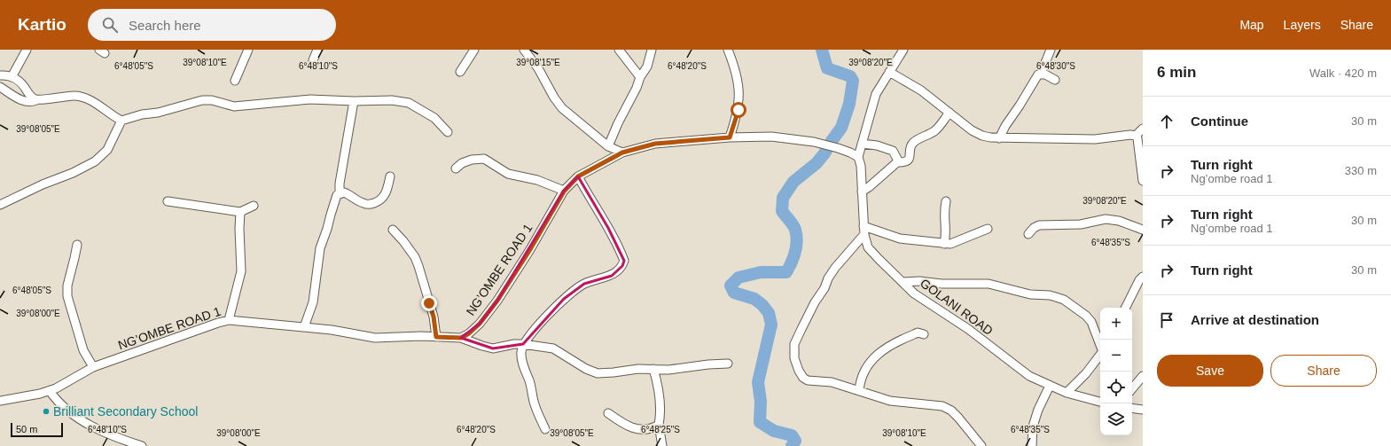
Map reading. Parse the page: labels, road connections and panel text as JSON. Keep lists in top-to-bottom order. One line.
{"streets":{"street":["NG’OMBE ROAD 1","GOLANI ROAD"]},"crossings":[["NG’OMBE ROAD 1","GOLANI ROAD"]],"places":["Brilliant Secondary School"],"scale_bar":"50 m","page":{"header":"Kartio","search":"Search here","nav":["Map","Layers","Share"],"heading":["6 min","Walk · 420 m"],"list":[["Continue","30 m"],["Turn right","Ng’ombe road 1","330 m"],["Turn right","Ng’ombe road 1","30 m"],["Turn right","30 m"],"Arrive at destination"],"map_buttons":["+","−"],"buttons":["Save","Share"],"scale":"50 m"},"coordinates":["39°08'10\"E","39°08'15\"E","39°08'20\"E","6°48'05\"S","6°48'10\"S","6°48'20\"S","6°48'30\"S","39°08'05\"E","6°48'35\"S","39°08'00\"E","6°48'25\"S"]}
